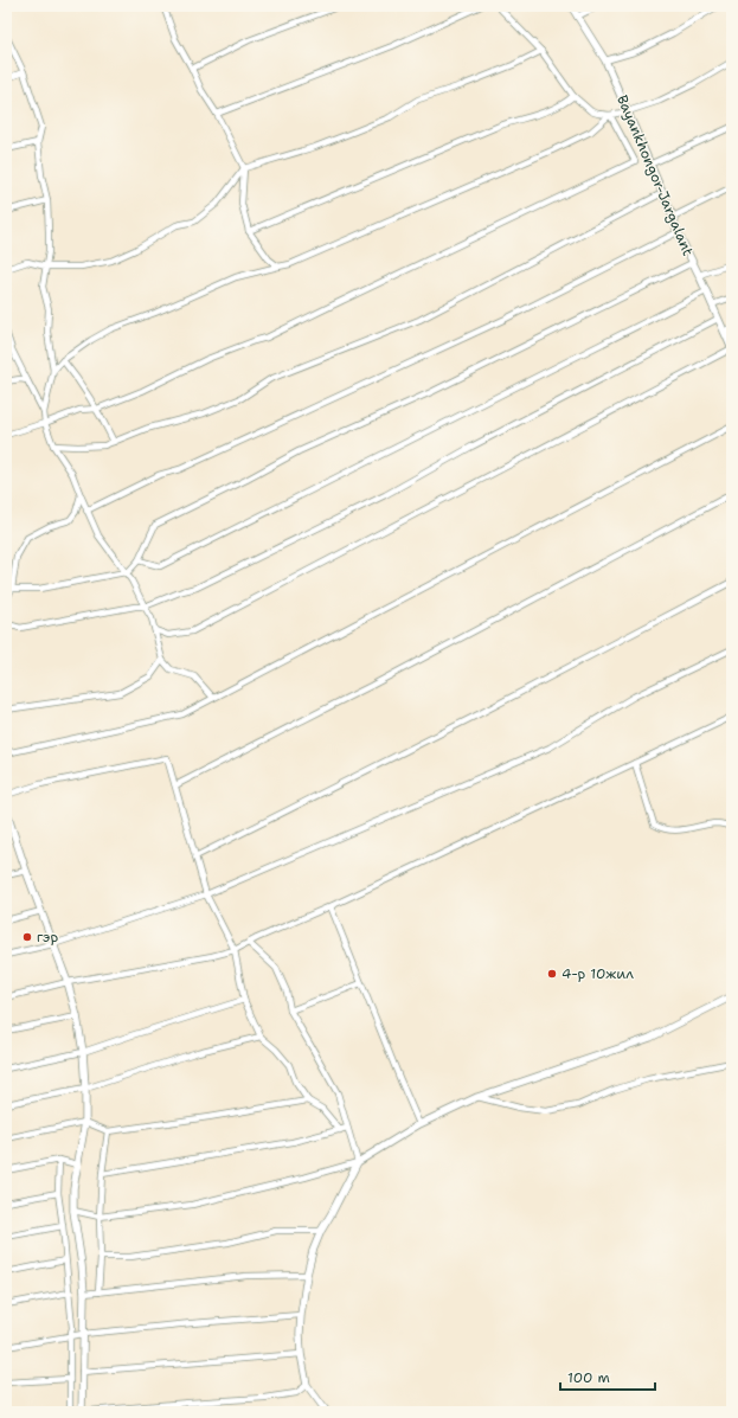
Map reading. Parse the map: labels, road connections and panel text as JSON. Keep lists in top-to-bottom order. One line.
{"streets":{"street":["Bayankhongor-Jargalant"]},"places":["гэр","4-р 10жил"],"scale_bar":"100 m"}
